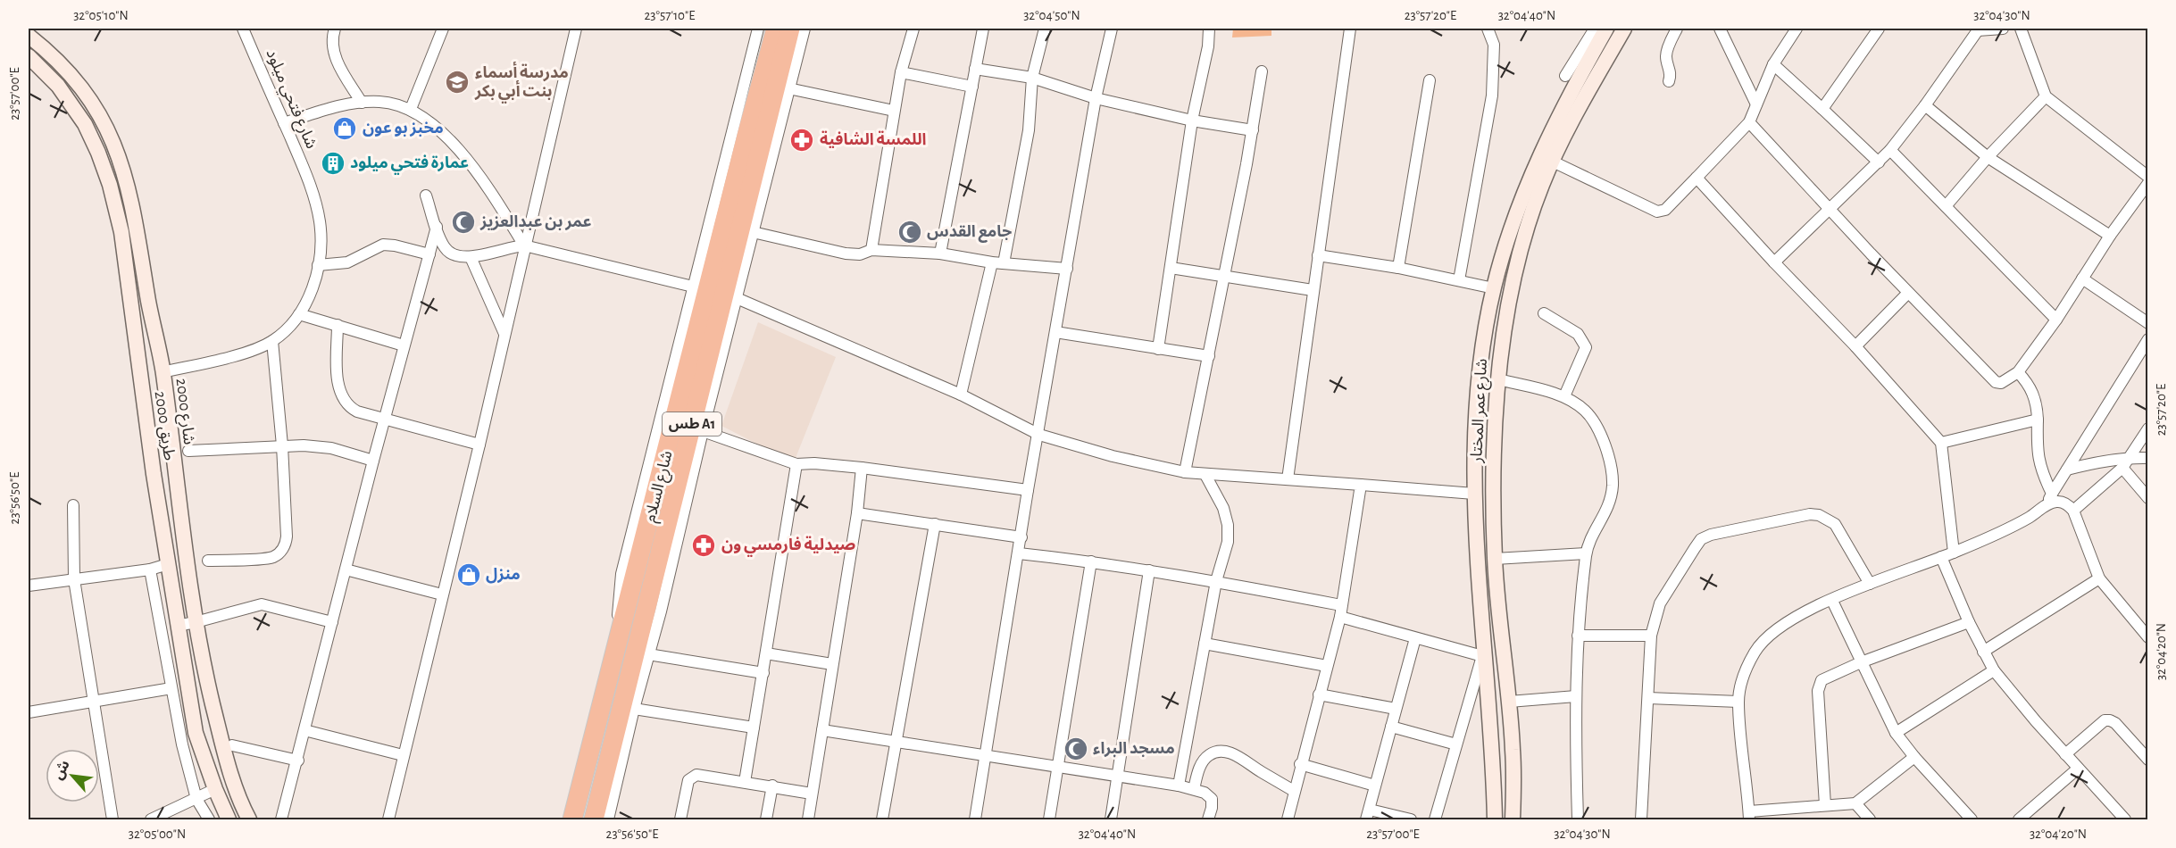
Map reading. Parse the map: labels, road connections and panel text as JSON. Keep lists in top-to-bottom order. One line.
{"streets":{"highway":["طس A1","شارع السلام"],"street":["شارع فتحي ميلود","شارع عمر المختار","شارع 2000","طريق 2000"]},"crossings":[["شارع فتحي ميلود","شارع 2000"]],"places":{"school or university":["مدرسة أسماء بنت أبي بكر"],"shop":["مخبز بو عون","منزل"],"pharmacy":["اللمسة الشافية","صيدلية فارمسي ون"],"building":["عمارة فتحي ميلود"],"mosque":["عمر بن عبدالعزيز","جامع القدس","مسجد البراء"]},"north":"top left","coordinates":["32°05'10\"N","23°57'10\"E","32°04'50\"N","23°57'20\"E","32°04'40\"N","32°04'30\"N","23°57'00\"E","23°56'50\"E","32°04'20\"N","32°05'00\"N"]}
